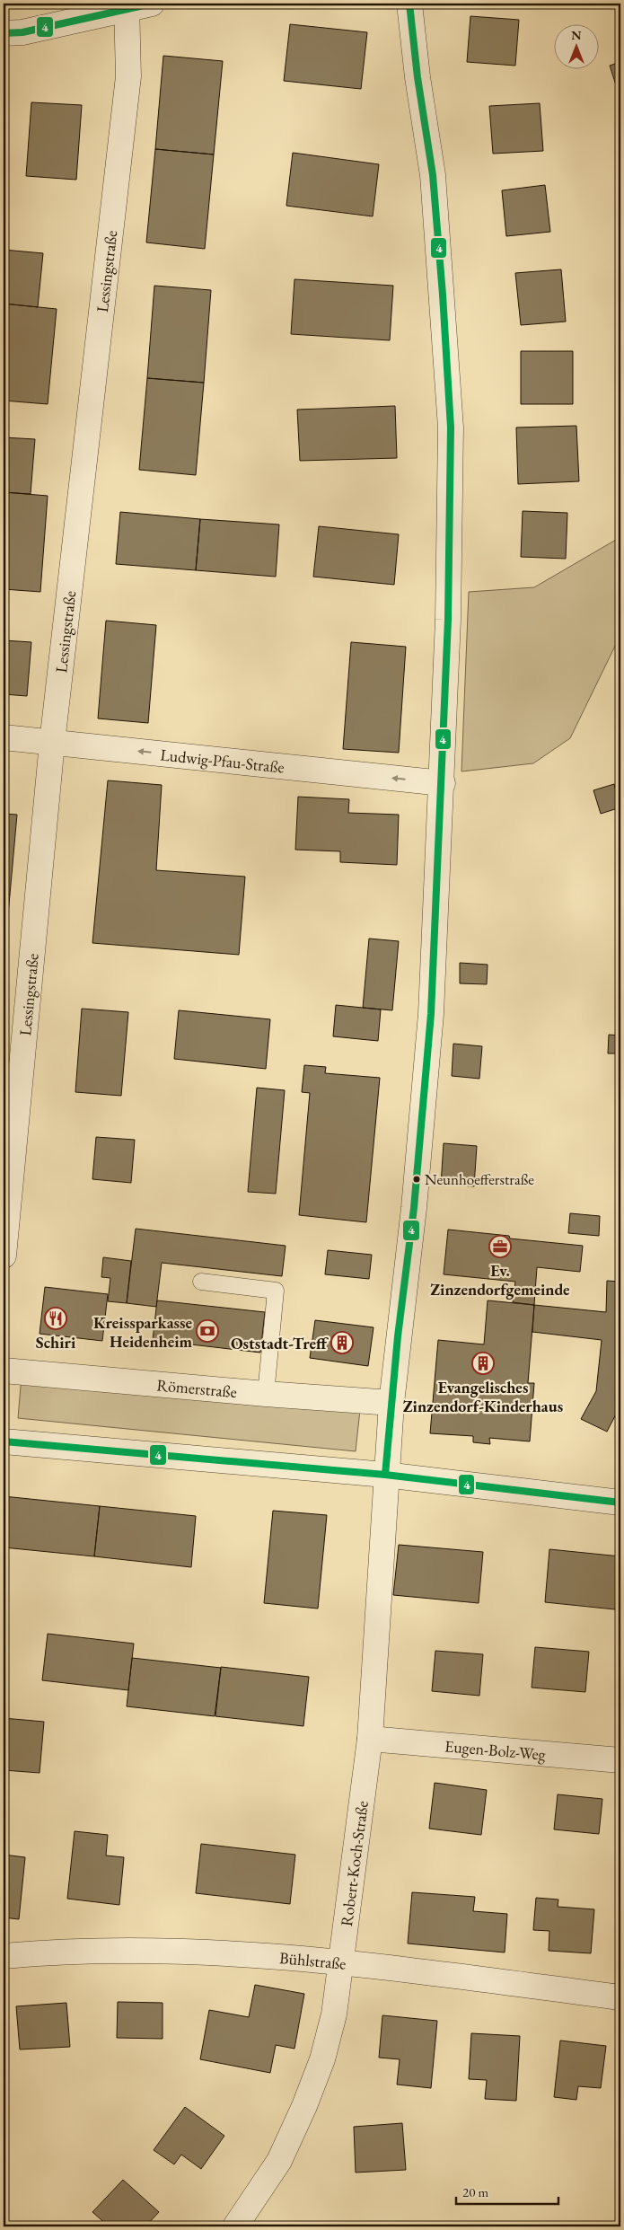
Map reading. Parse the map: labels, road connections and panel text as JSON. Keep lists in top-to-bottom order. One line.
{"streets":{"street":["Lessingstraße","Ludwig-Pfau-Straße","Römerstraße","Eugen-Bolz-Weg","Robert-Koch-Straße","Bühlstraße"]},"crossings":[["Lessingstraße","Ludwig-Pfau-Straße"],["Eugen-Bolz-Weg","Robert-Koch-Straße"],["Robert-Koch-Straße","Bühlstraße"]],"one_way":["Ludwig-Pfau-Straße"],"places":{"other":["Neunhoefferstraße"],"office":["Ev. Zinzendorfgemeinde"],"restaurant":["Schiri"],"bank":["Kreissparkasse Heidenheim"],"building":["Oststadt-Treff","Evangelisches Zinzendorf-Kinderhaus"]},"lines":["transit line 4"],"scale_bar":"20 m","north":"top"}
